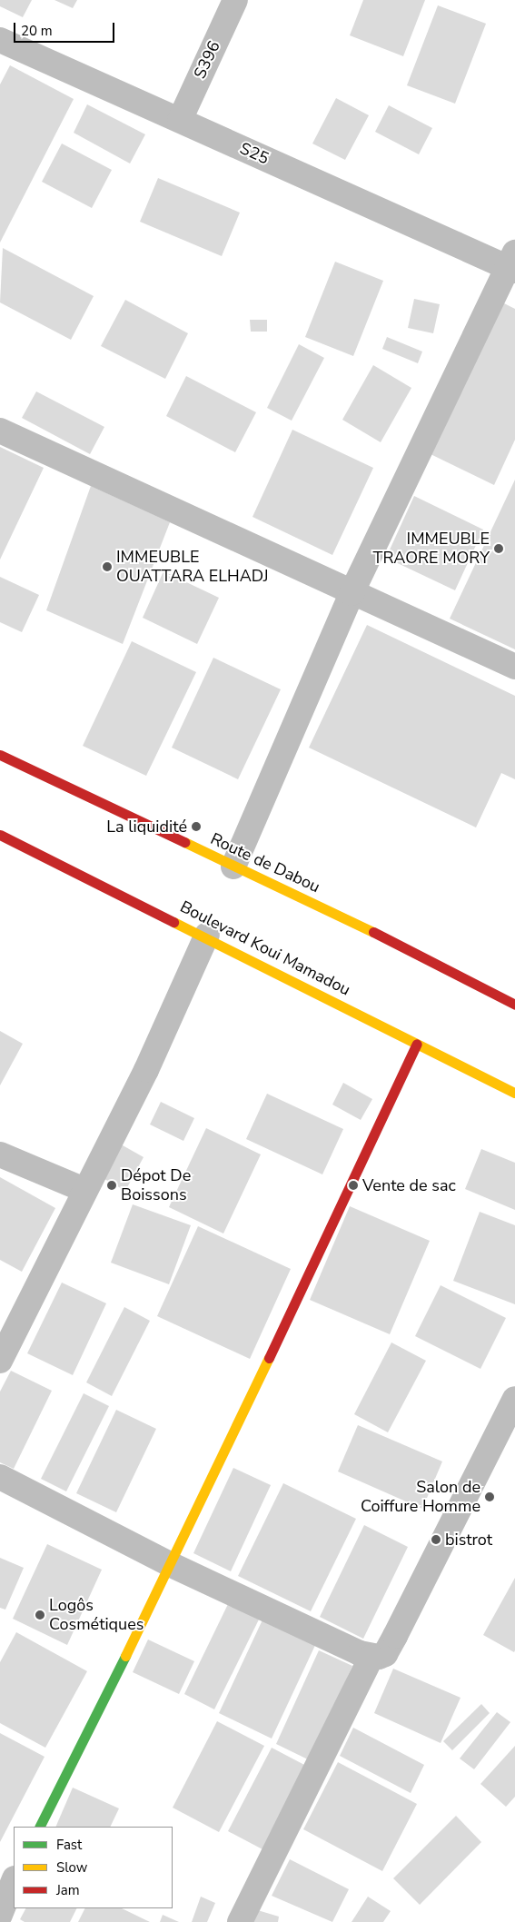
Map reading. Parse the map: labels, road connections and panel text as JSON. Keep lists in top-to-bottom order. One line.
{"streets":{"main road":["Route de Dabou","Boulevard Koui Mamadou"],"street":["S396","S25"]},"crossings":[["S396","S25"]],"places":["IMMEUBLE TRAORE MORY","IMMEUBLE OUATTARA ELHADJ","La liquidité","Dépot De Boissons","Vente de sac","Salon de Coiffure Homme","bistrot","Logôs Cosmétiques"],"legend":["Fast","Slow","Jam"],"scale_bar":"20 m"}
